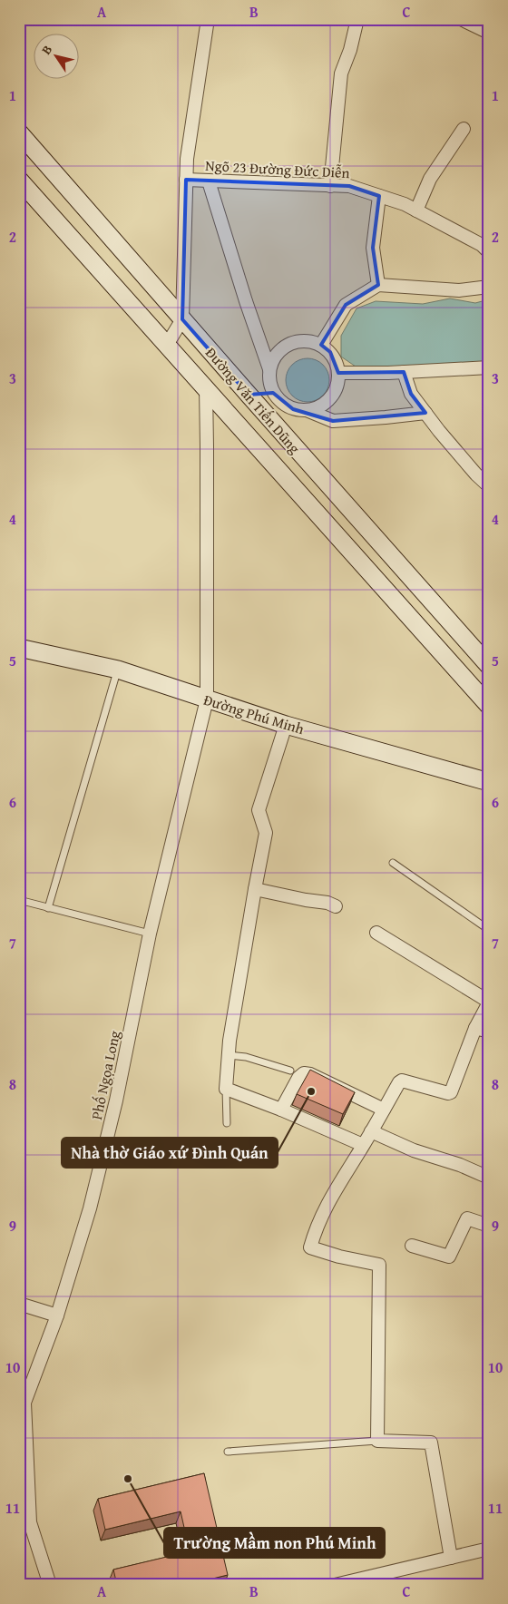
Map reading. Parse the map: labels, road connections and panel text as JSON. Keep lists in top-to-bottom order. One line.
{"streets":{"main road":["Đường Văn Tiến Dũng","Đường Phú Minh"],"street":["Ngõ 23 Đường Đức Diễn","Phố Ngọa Long"]},"crossings":[["Đường Văn Tiến Dũng","Phố Ngọa Long"],["Đường Phú Minh","Phố Ngọa Long"]],"places":["Nhà thờ Giáo xứ Đình Quán","Trường Mầm non Phú Minh"],"north":"top left","grid":{"columns":["A","B","C"],"rows":["1","2","3","4","5","6","7","8","9","10","11"]}}
